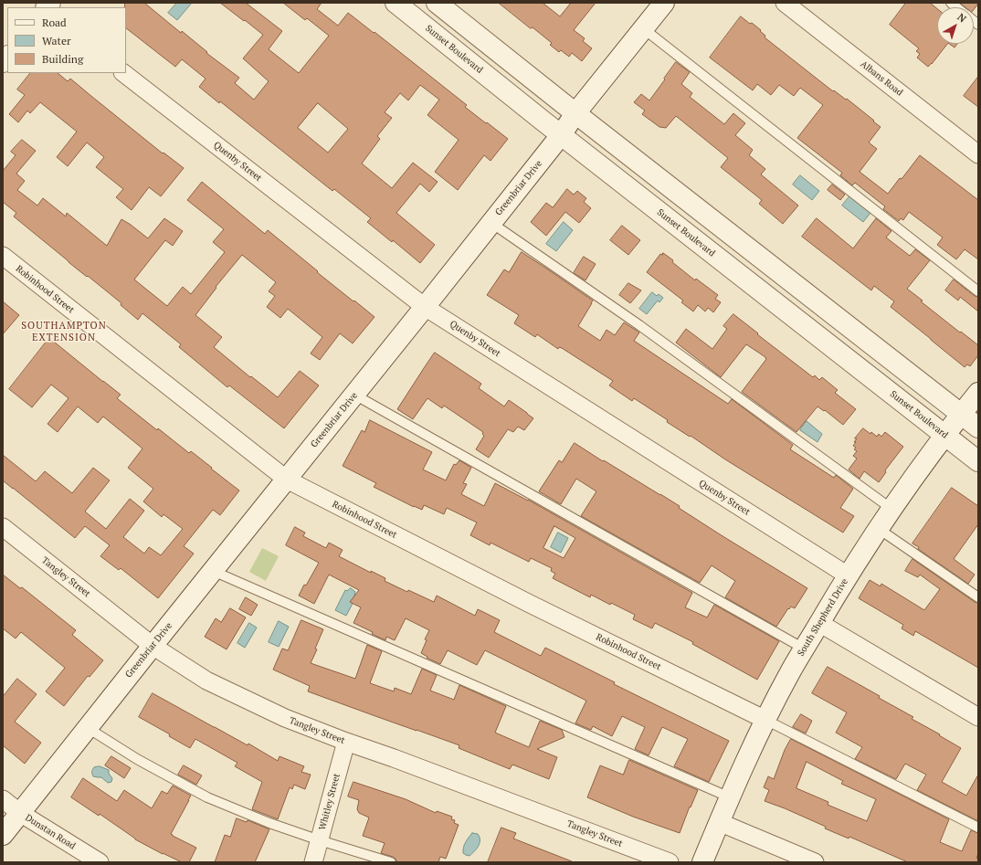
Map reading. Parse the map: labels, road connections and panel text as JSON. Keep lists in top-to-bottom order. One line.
{"streets":{"main road":["Sunset Boulevard","Greenbriar Drive","South Shepherd Drive"],"street":["Albans Road","Quenby Street","Robinhood Street","Tangley Street","Whitley Street","Dunstan Road"]},"crossings":[["Sunset Boulevard","Greenbriar Drive"],["Sunset Boulevard","South Shepherd Drive"],["Quenby Street","Greenbriar Drive"],["Quenby Street","South Shepherd Drive"],["Greenbriar Drive","Robinhood Street"],["Greenbriar Drive","Tangley Street"],["Greenbriar Drive","Dunstan Road"],["Robinhood Street","South Shepherd Drive"],["Tangley Street","Whitley Street"]],"districts":["SOUTHAMPTON EXTENSION"],"legend":["Road","Water","Building"],"north":"top right"}
